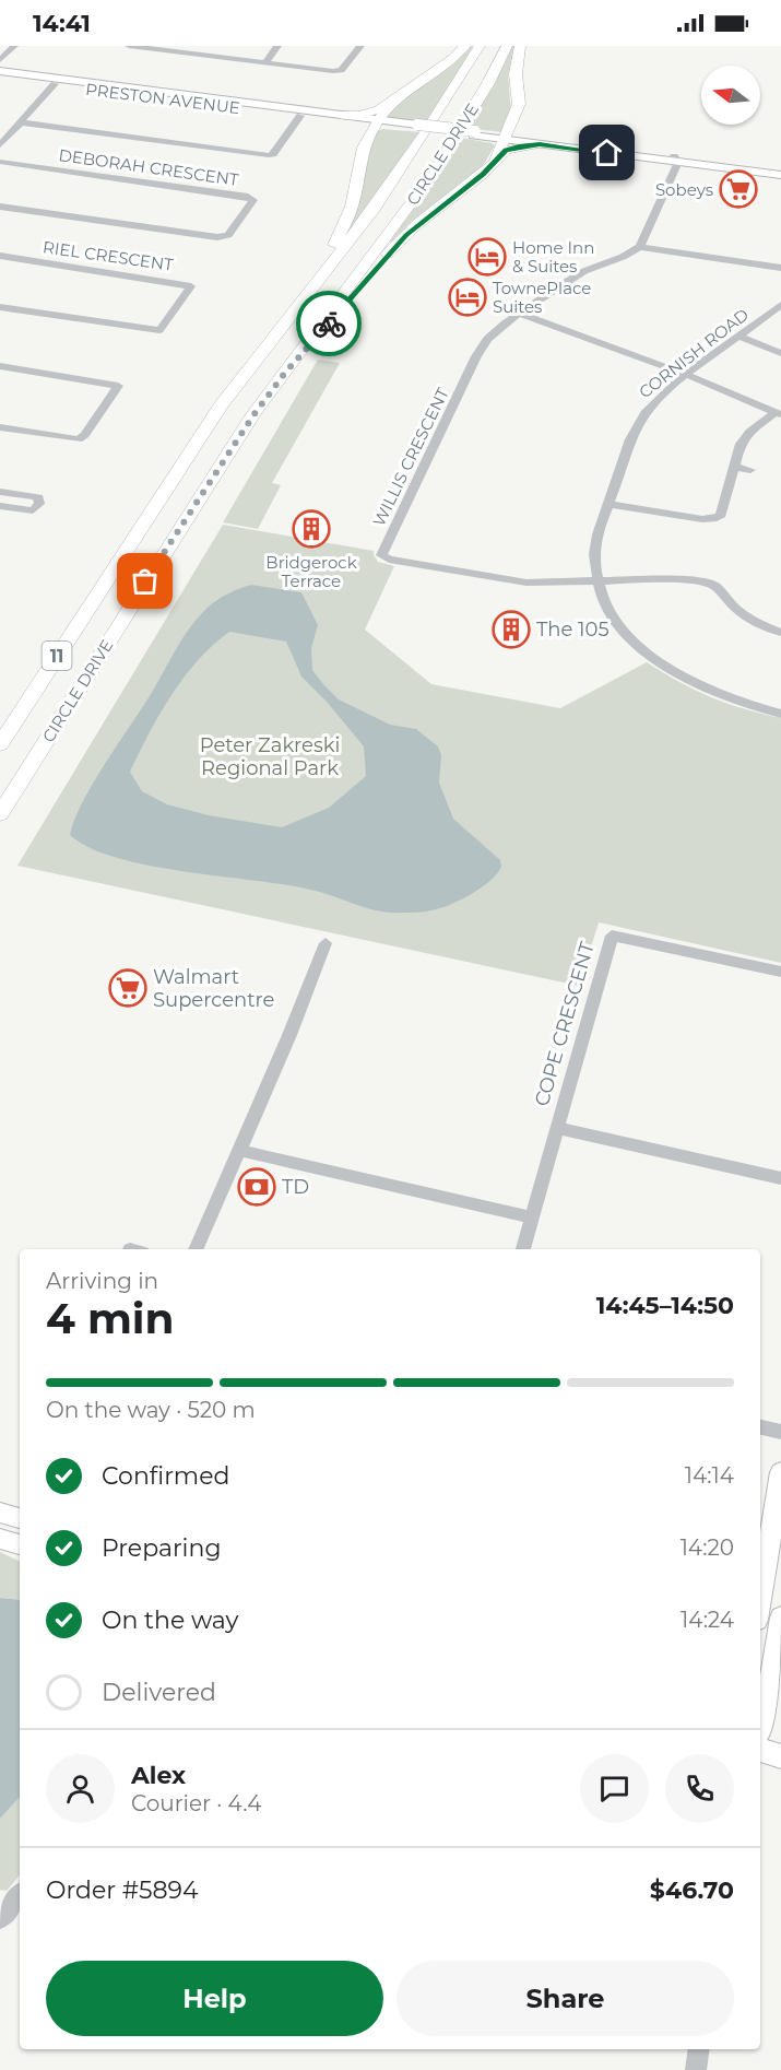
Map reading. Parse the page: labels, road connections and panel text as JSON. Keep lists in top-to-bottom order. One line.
{"streets":{"highway":["CIRCLE DRIVE","11"],"main road":["PRESTON AVENUE"],"street":["DEBORAH CRESCENT","RIEL CRESCENT","CORNISH ROAD","WILLIS CRESCENT","COPE CRESCENT"]},"crossings":[["CORNISH ROAD","WILLIS CRESCENT"]],"parks":["Peter Zakreski Regional Park"],"places":{"supermarket":["Sobeys","Walmart Supercentre"],"hotel":["Home Inn & Suites","TownePlace Suites"],"building":["Bridgerock Terrace","The 105"],"bank":["TD"]},"north":"left","page":{"status":"14:41","heading":["4 min","Arriving in","14:45–14:50"],"panel":["Alex","Courier · 4.4","Order #5894","$46.70"],"bar":"On the way · 520 m","list":[["Confirmed","14:14"],["Preparing","14:20"],["On the way","14:24"],"Delivered"],"buttons":["Help","Share"]}}
